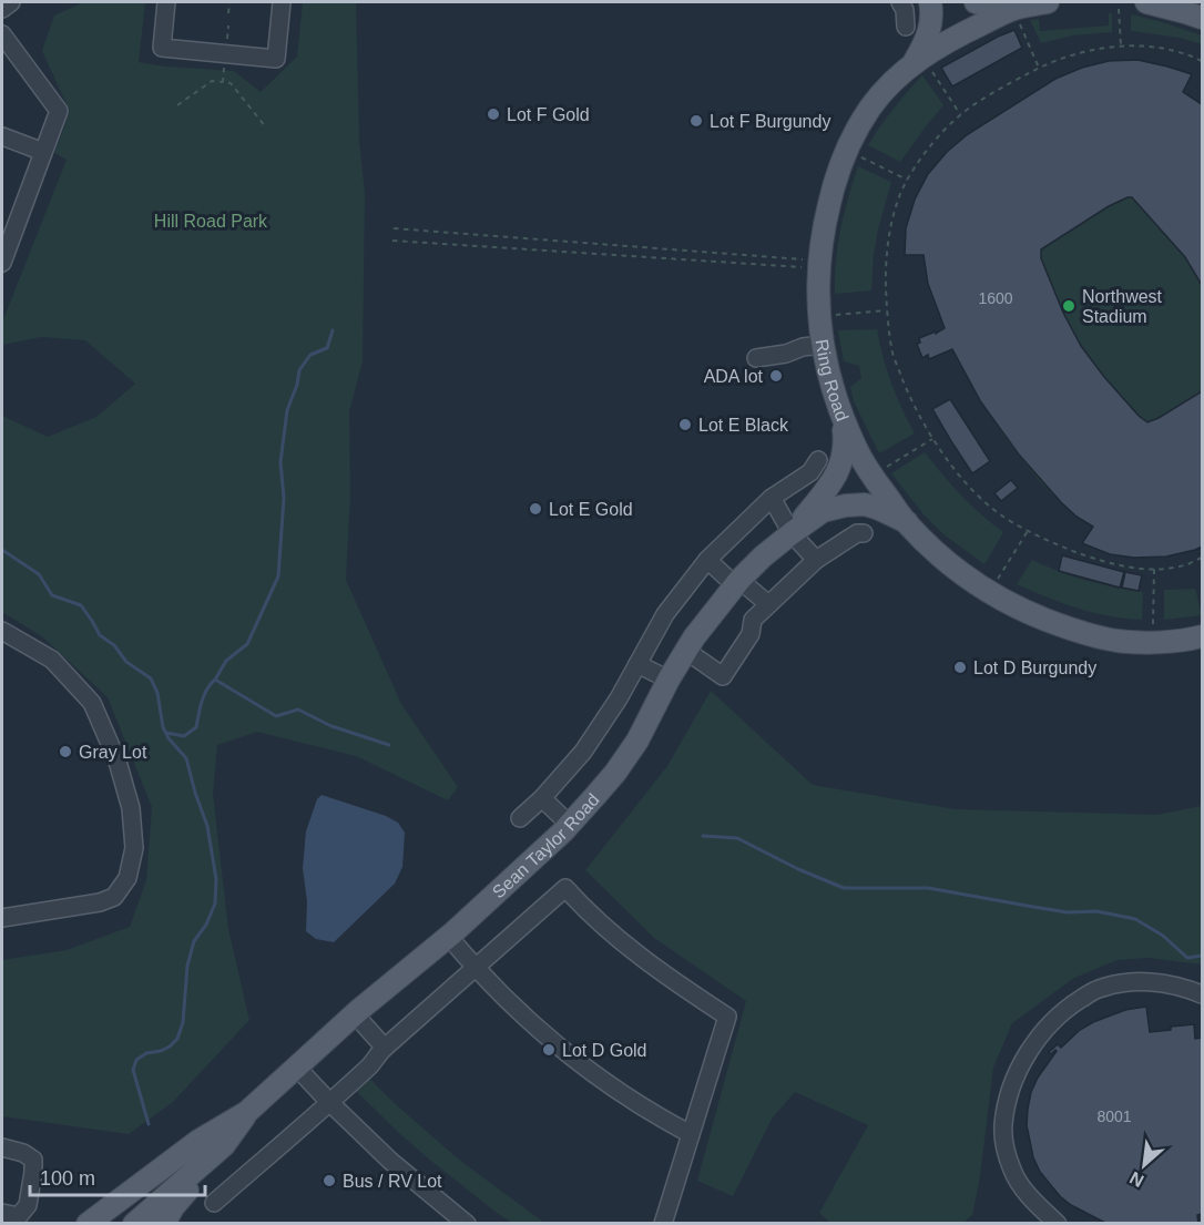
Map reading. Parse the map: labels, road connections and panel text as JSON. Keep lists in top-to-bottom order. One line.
{"streets":{"main road":["Ring Road","Sean Taylor Road"]},"crossings":[["Ring Road","Sean Taylor Road"]],"parks":["Hill Road Park"],"places":["Lot F Gold","Lot F Burgundy","Northwest Stadium","ADA lot","Lot E Black","Lot E Gold","Lot D Burgundy","Gray Lot","Lot D Gold","Bus / RV Lot"],"house_numbers":["1600","8001"],"scale_bar":"100 m","north":"bottom left"}
